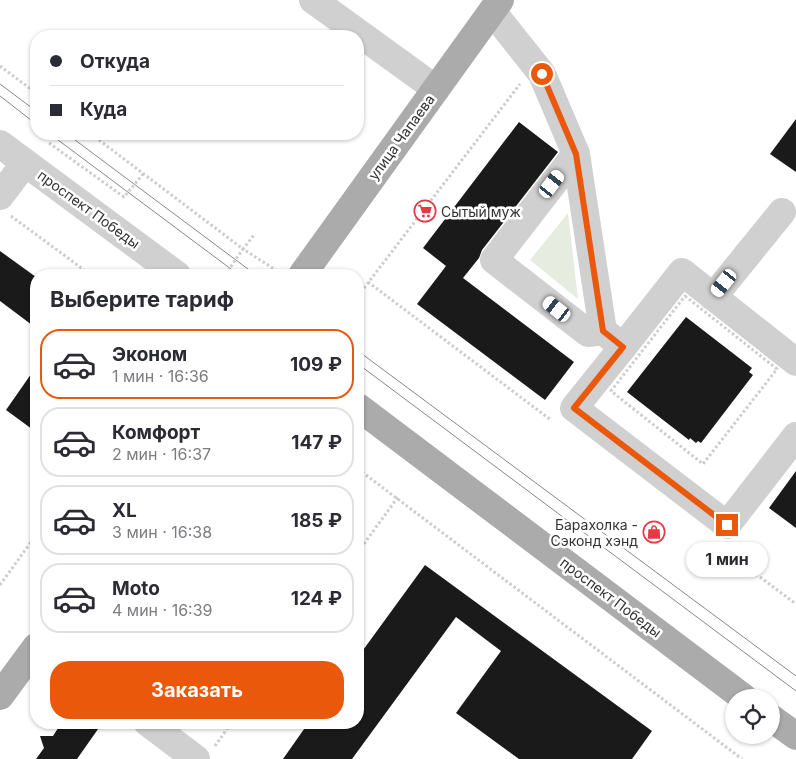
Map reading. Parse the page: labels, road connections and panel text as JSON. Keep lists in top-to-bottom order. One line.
{"streets":{"main road":["улица Чапаева","проспект Победы"]},"places":{"supermarket":["Сытый муж"],"shop":["Барахолка - Сэконд хэнд"]},"page":{"banner":["Откуда","Куда"],"heading":"Выберите тариф","list":[{"name":"Эконом","note":"1 мин · 16:36","value":"109 ₽"},{"name":"Комфорт","note":"2 мин · 16:37","value":"147 ₽"},{"name":"XL","note":"3 мин · 16:38","value":"185 ₽"},{"name":"Moto","note":"4 мин · 16:39","value":"124 ₽"}],"bubble":"1 мин","buttons":"Заказать"}}
